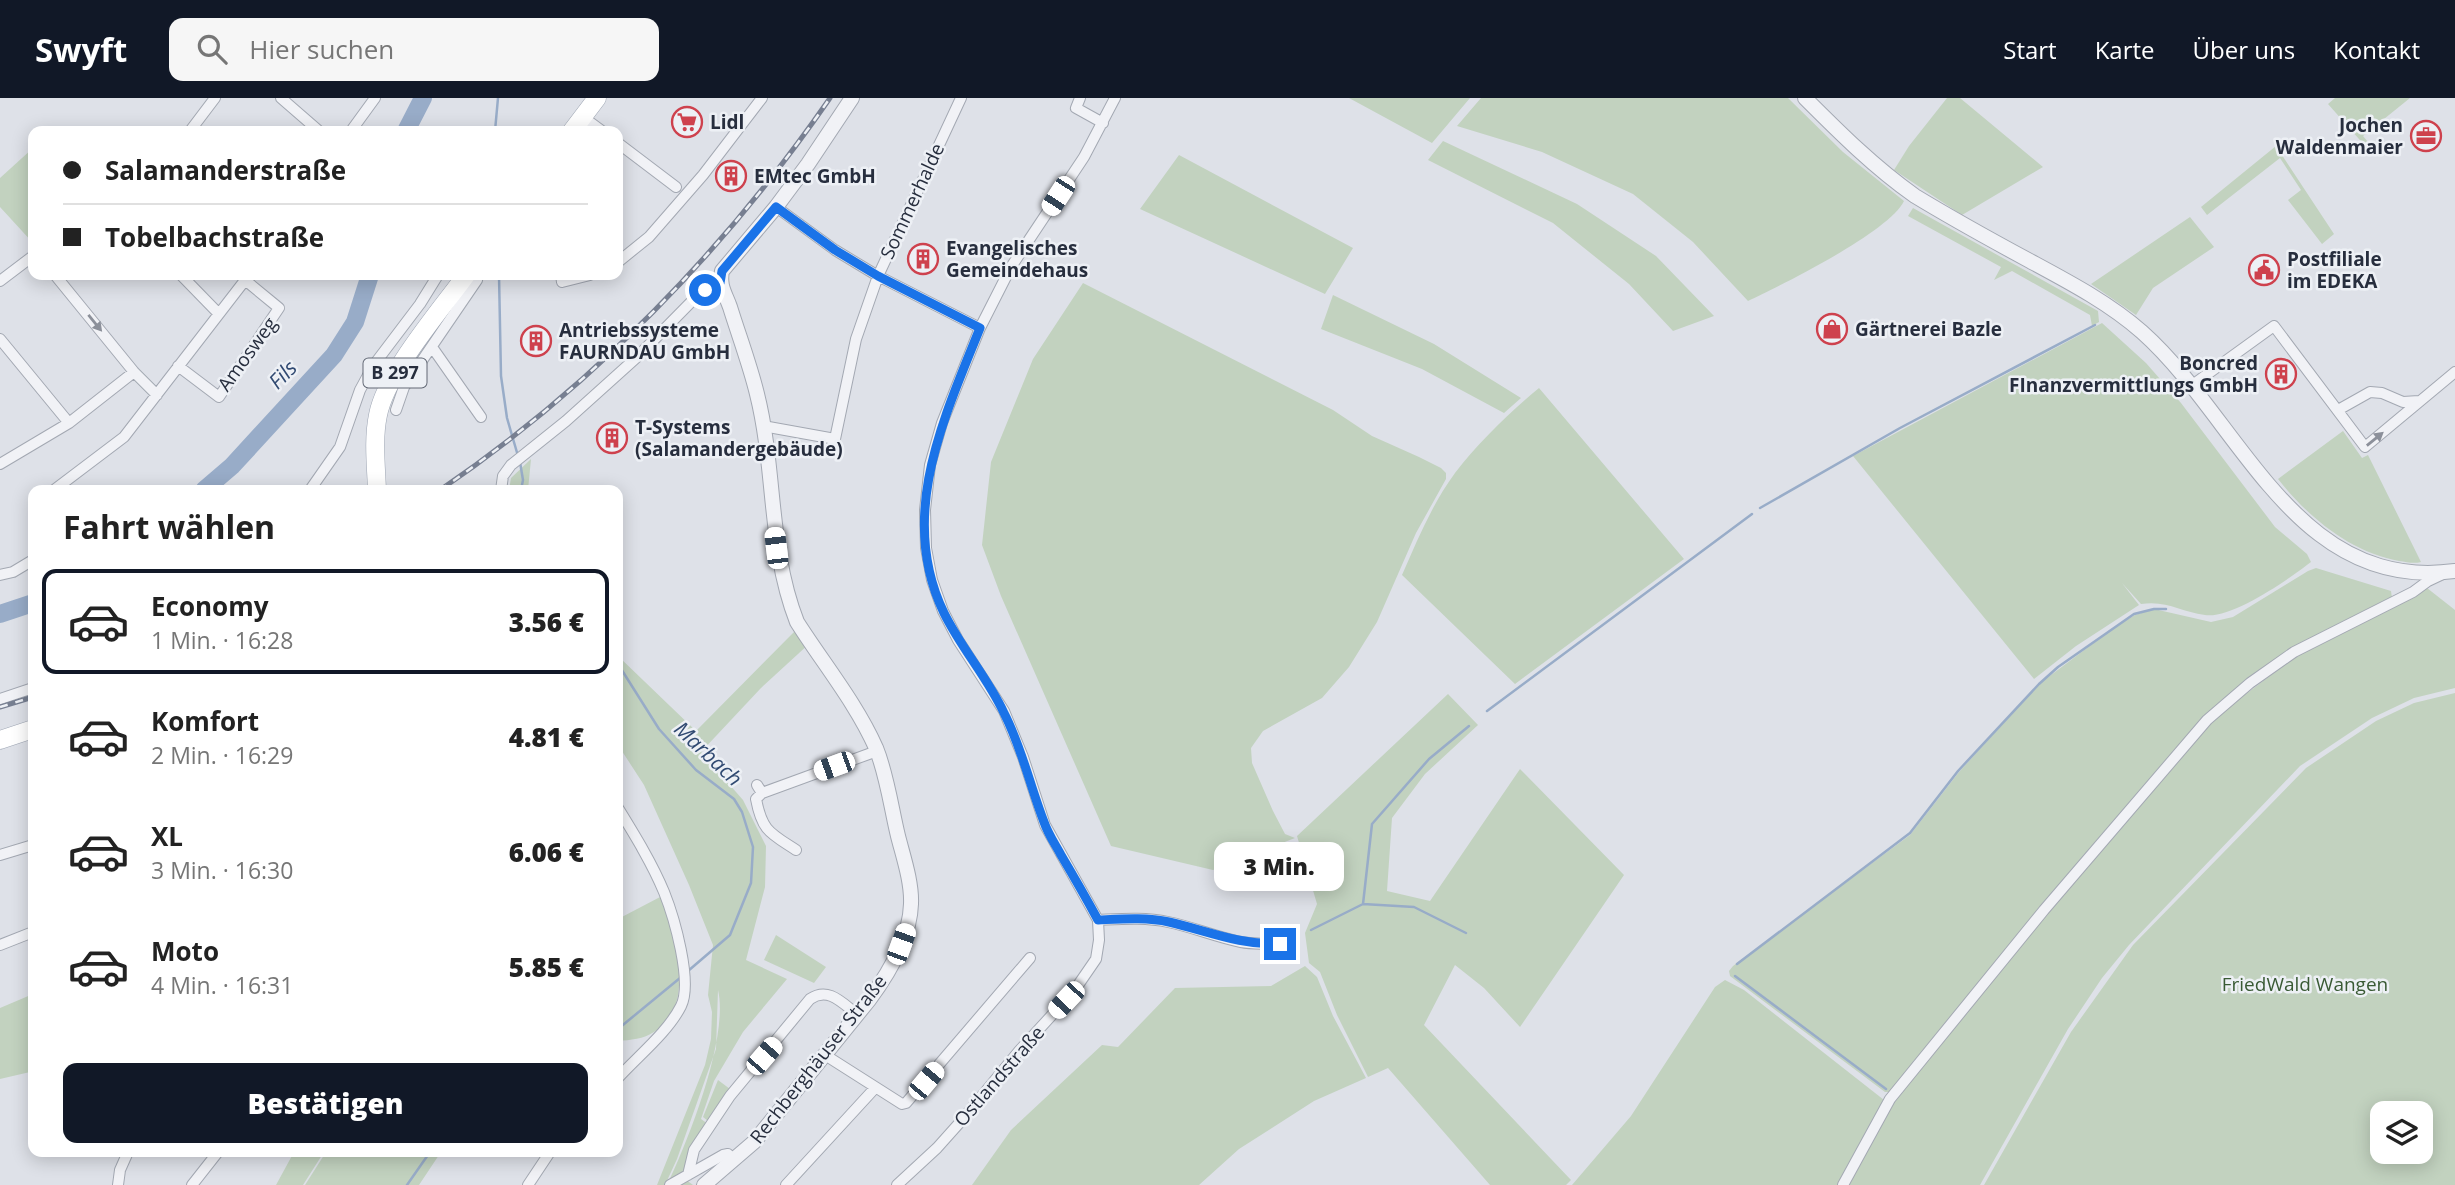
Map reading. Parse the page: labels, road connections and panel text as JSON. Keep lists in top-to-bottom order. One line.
{"streets":{"main road":["B 297"],"street":["Sommerhalde","Amosweg","Rechberghäuser Straße","Ostlandstraße"]},"crossings":[["Sommerhalde","Rechberghäuser Straße"]],"water":["Fils","Marbach"],"parks":["FriedWald Wangen"],"places":{"supermarket":["Lidl"],"office":["Jochen Waldenmaier"],"building":["EMtec GmbH","Evangelisches Gemeindehaus","Antriebssysteme FAURNDAU GmbH","Boncred FInanzvermittlungs GmbH","T-Systems (Salamandergebäude)"],"public building":["Postfiliale im EDEKA"],"shop":["Gärtnerei Bazle"]},"page":{"header":"Swyft","search":"Hier suchen","nav":["Start","Karte","Über uns","Kontakt"],"banner":["Salamanderstraße","Tobelbachstraße"],"heading":"Fahrt wählen","list":[{"name":"Economy","note":"1 Min. · 16:28","value":"3.56 €"},{"name":"Komfort","note":"2 Min. · 16:29","value":"4.81 €"},{"name":"XL","note":"3 Min. · 16:30","value":"6.06 €"},{"name":"Moto","note":"4 Min. · 16:31","value":"5.85 €"}],"bubble":"3 Min.","buttons":"Bestätigen"}}
